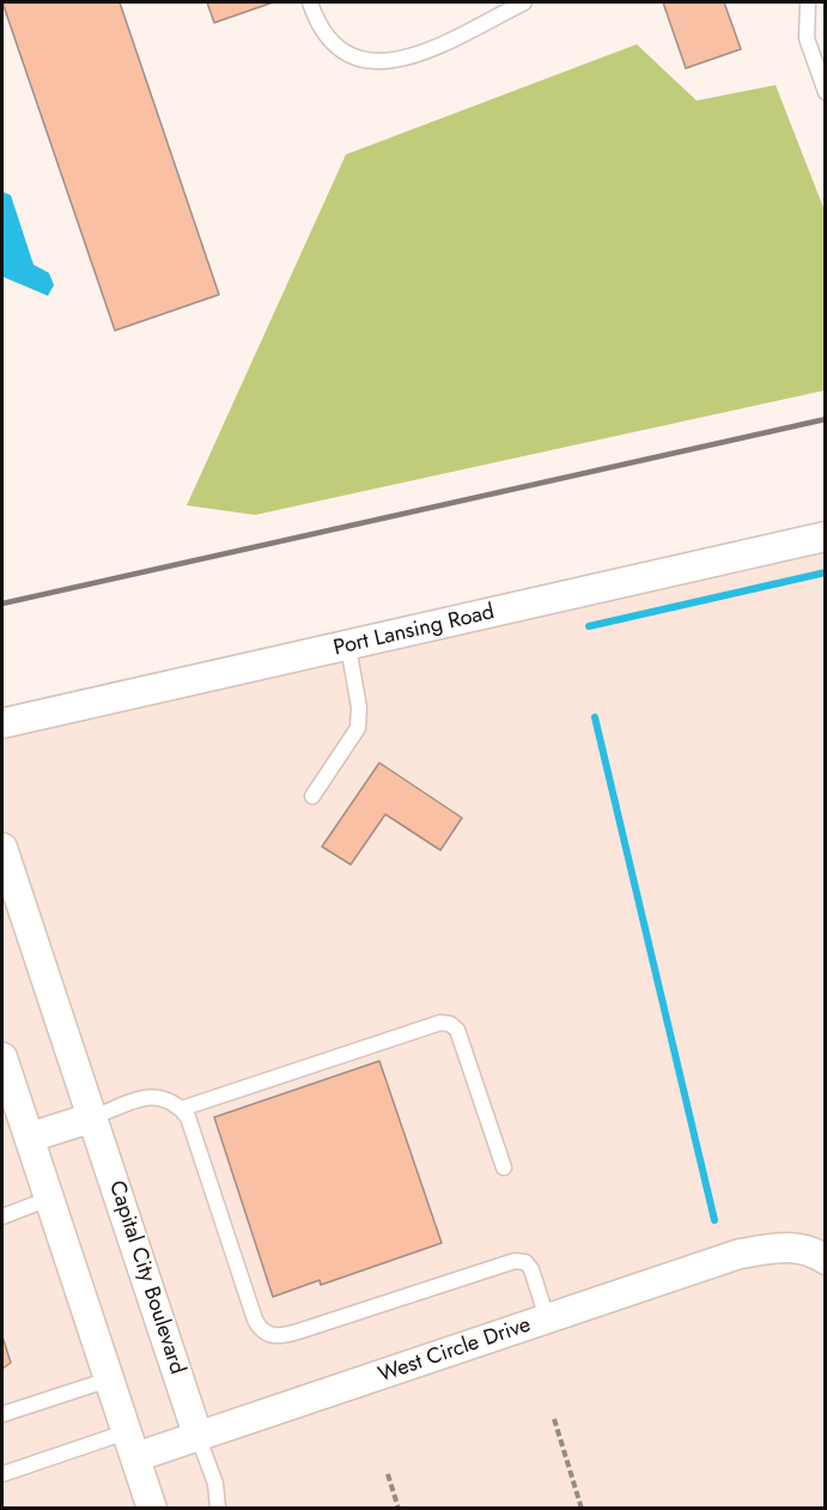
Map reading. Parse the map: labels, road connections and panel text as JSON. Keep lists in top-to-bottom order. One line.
{"streets":{"street":["Port Lansing Road","Capital City Boulevard","West Circle Drive"]},"crossings":[["Capital City Boulevard","West Circle Drive"]]}
